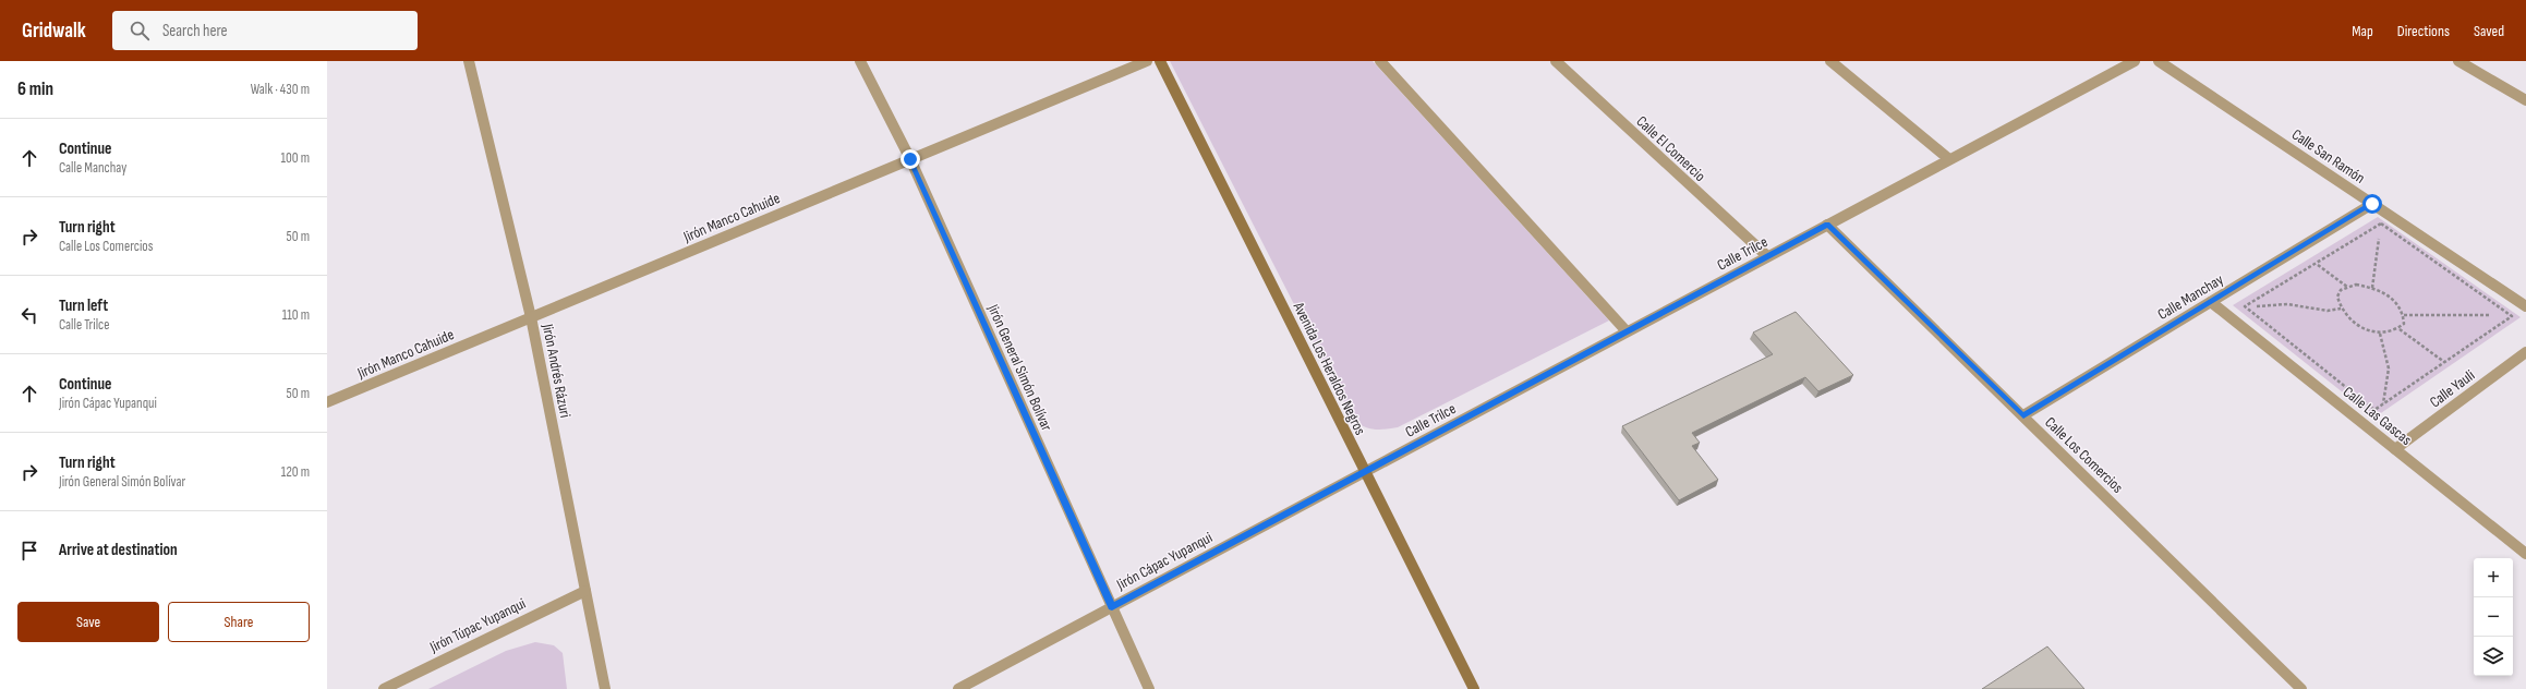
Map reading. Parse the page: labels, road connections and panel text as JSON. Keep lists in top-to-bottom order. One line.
{"streets":{"street":["Calle El Comercio","Calle San Ramón","Jirón Manco Cahuide","Calle Trilce","Calle Manchay","Jirón General Simón Bolívar","Avenida Los Heraldos Negros","Jirón Andrés Rázuri","Calle Yauli","Calle Las Gascas","Calle Los Comercios","Jirón Cápac Yupanqui","Jirón Túpac Yupanqui"]},"crossings":[["Calle El Comercio","Calle Trilce"],["Calle San Ramón","Calle Manchay"],["Jirón Manco Cahuide","Jirón General Simón Bolívar"],["Jirón Manco Cahuide","Jirón Andrés Rázuri"],["Calle Trilce","Avenida Los Heraldos Negros"],["Calle Trilce","Calle Los Comercios"],["Calle Trilce","Jirón Cápac Yupanqui"],["Calle Manchay","Calle Las Gascas"],["Calle Manchay","Calle Los Comercios"],["Jirón General Simón Bolívar","Jirón Cápac Yupanqui"],["Avenida Los Heraldos Negros","Jirón Cápac Yupanqui"],["Jirón Andrés Rázuri","Jirón Túpac Yupanqui"],["Calle Yauli","Calle Las Gascas"]],"page":{"header":"Gridwalk","search":"Search here","nav":["Map","Directions","Saved"],"heading":["6 min","Walk · 430 m"],"list":[["Continue","Calle Manchay","100 m"],["Turn right","Calle Los Comercios","50 m"],["Turn left","Calle Trilce","110 m"],["Continue","Jirón Cápac Yupanqui","50 m"],["Turn right","Jirón General Simón Bolívar","120 m"],"Arrive at destination"],"map_buttons":["+","−"],"buttons":["Save","Share"]}}
